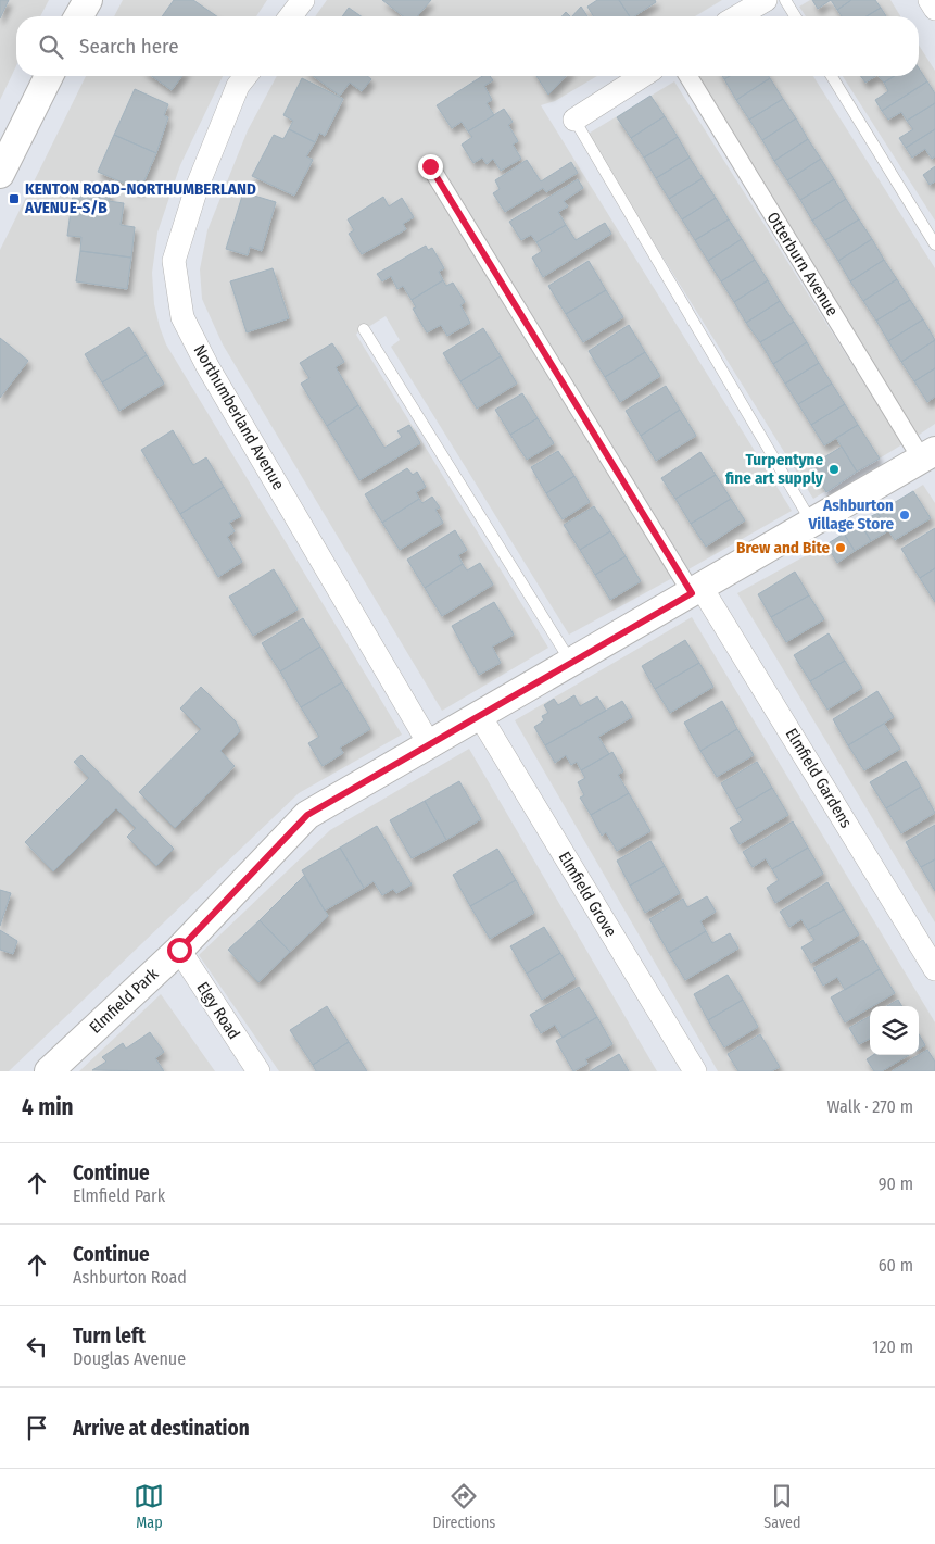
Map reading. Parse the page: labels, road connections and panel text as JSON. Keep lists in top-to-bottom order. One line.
{"streets":{"street":["Otterburn Avenue","Northumberland Avenue","Elmfield Gardens","Elmfield Grove","Elmfield Park","Elgy Road"]},"crossings":[["Otterburn Avenue","Elmfield Park"],["Northumberland Avenue","Elmfield Park"],["Elmfield Gardens","Elmfield Park"],["Elmfield Grove","Elmfield Park"],["Elmfield Park","Elgy Road"]],"places":{"transit":["KENTON ROAD-NORTHUMBERLAND AVENUE-S/B"],"other":["Turpentyne fine art supply","Ashburton Village Store","Brew and Bite"]},"page":{"search":"Search here","heading":["4 min","Walk · 270 m"],"list":[["Continue","Elmfield Park","90 m"],["Continue","Ashburton Road","60 m"],["Turn left","Douglas Avenue","120 m"],"Arrive at destination"],"nav":["Map","Directions","Saved"]}}
